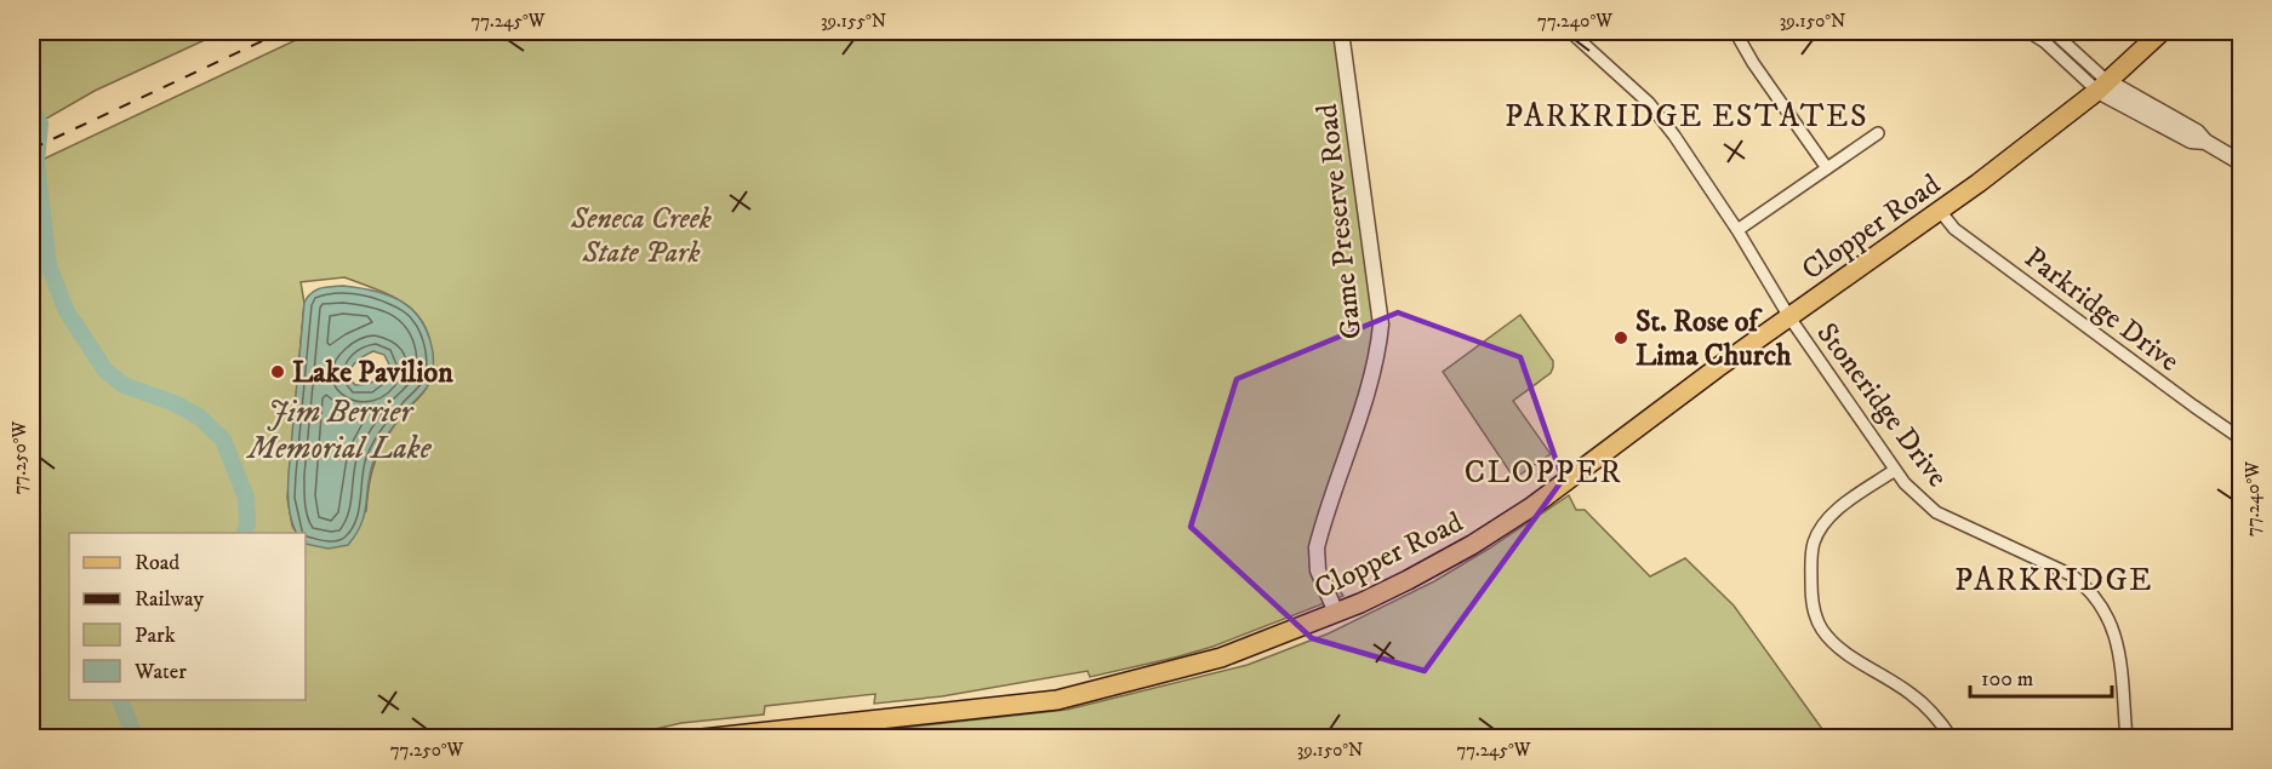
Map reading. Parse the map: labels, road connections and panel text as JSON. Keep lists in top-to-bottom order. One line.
{"streets":{"main road":["Clopper Road"],"street":["Game Preserve Road","Parkridge Drive","Stoneridge Drive"]},"crossings":[["Game Preserve Road","Clopper Road"],["Clopper Road","Parkridge Drive"],["Clopper Road","Stoneridge Drive"]],"districts":["PARKRIDGE ESTATES","CLOPPER","PARKRIDGE"],"water":["Jim Berrier Memorial Lake"],"parks":["Seneca Creek State Park"],"places":["St. Rose of Lima Church","Lake Pavilion"],"legend":["Road","Railway","Park","Water"],"scale_bar":"100 m","coordinates":["77.245°W","39.155°N","77.240°W","39.150°N","77.250°W"]}
